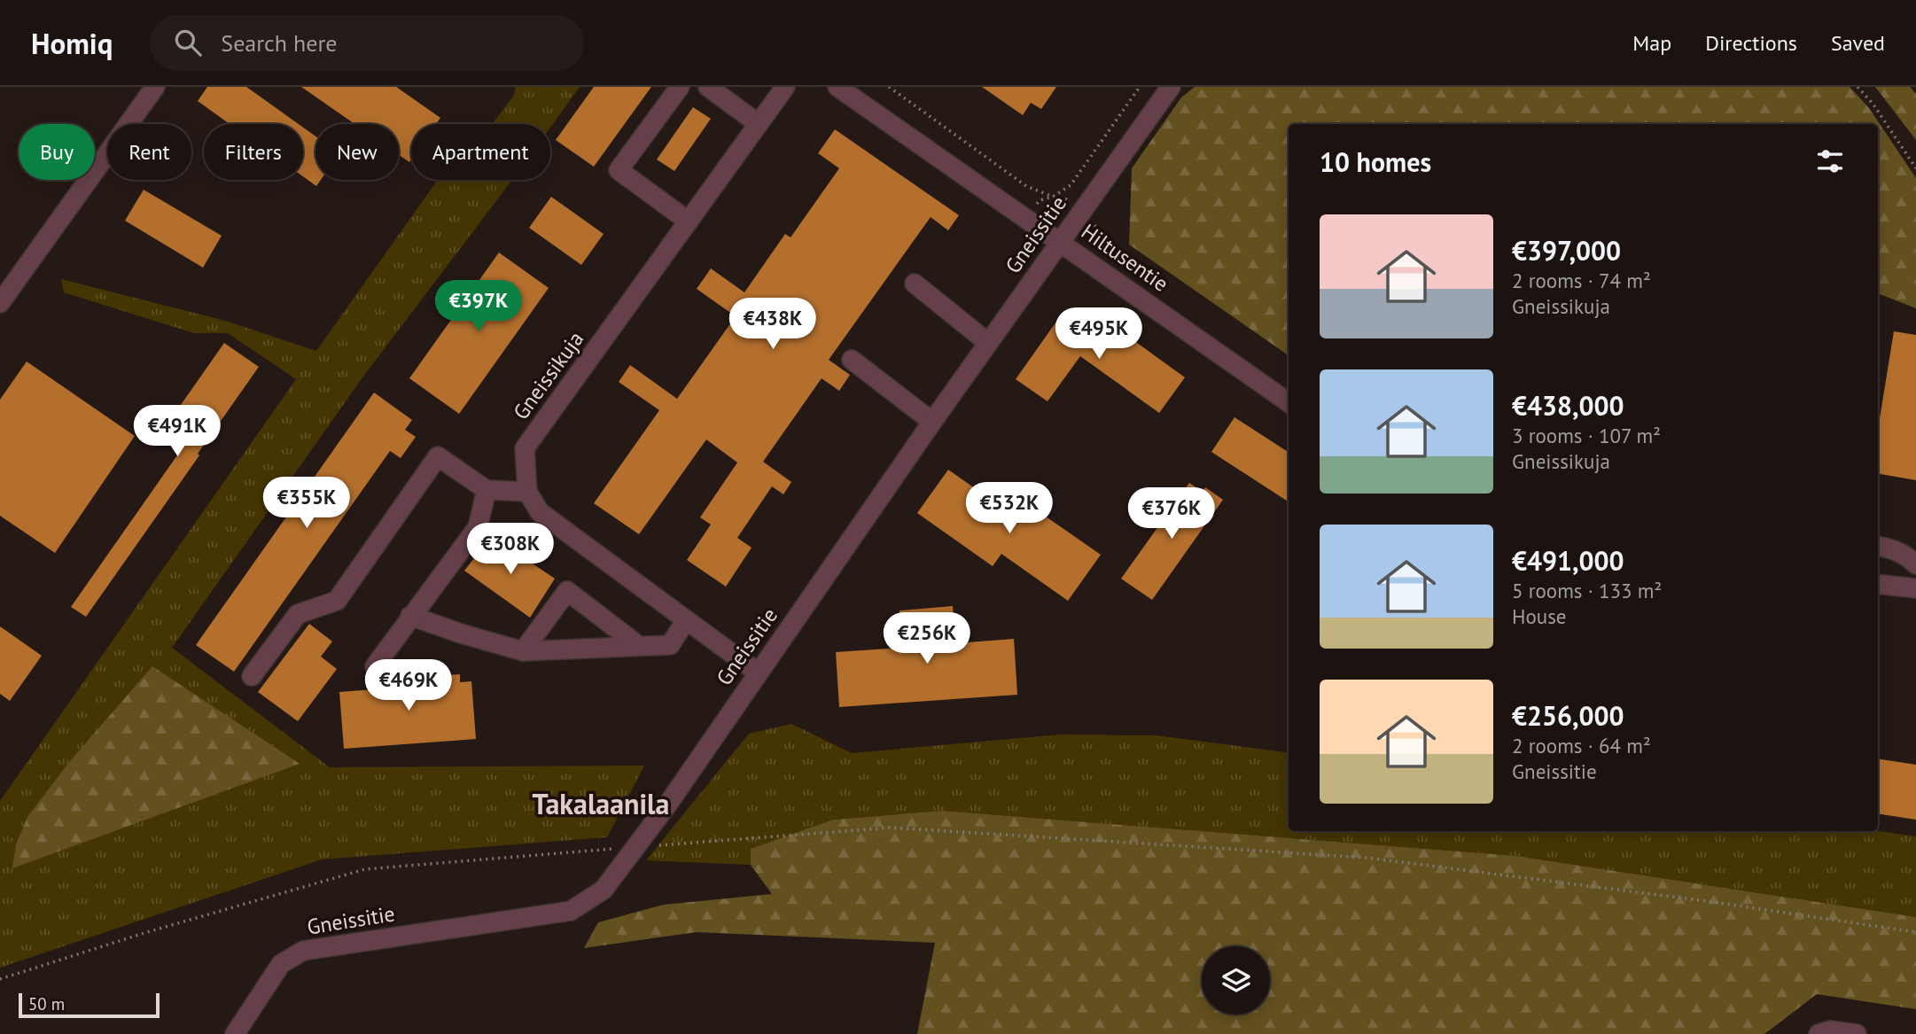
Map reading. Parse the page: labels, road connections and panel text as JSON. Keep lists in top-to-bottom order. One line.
{"streets":{"street":["Gneissitie","Hiltusentie","Gneissikuja"]},"crossings":[["Gneissitie","Hiltusentie"]],"districts":["Takalaanila"],"scale_bar":"50 m","page":{"header":"Homiq","search":"Search here","nav":["Map","Directions","Saved"],"chip":["Buy","Rent","Filters","New","Apartment"],"heading":"10 homes","list":[{"name":"€397,000","note":"2 rooms · 74 m² · Gneissikuja"},{"name":"€438,000","note":"3 rooms · 107 m² · Gneissikuja"},{"name":"€491,000","note":"5 rooms · 133 m² · House"},{"name":"€256,000","note":"2 rooms · 64 m² · Gneissitie"}],"price":["€397K","€438K","€495K","€491K","€355K","€532K","€376K","€308K","€256K","€469K"],"scale":"50 m"}}
